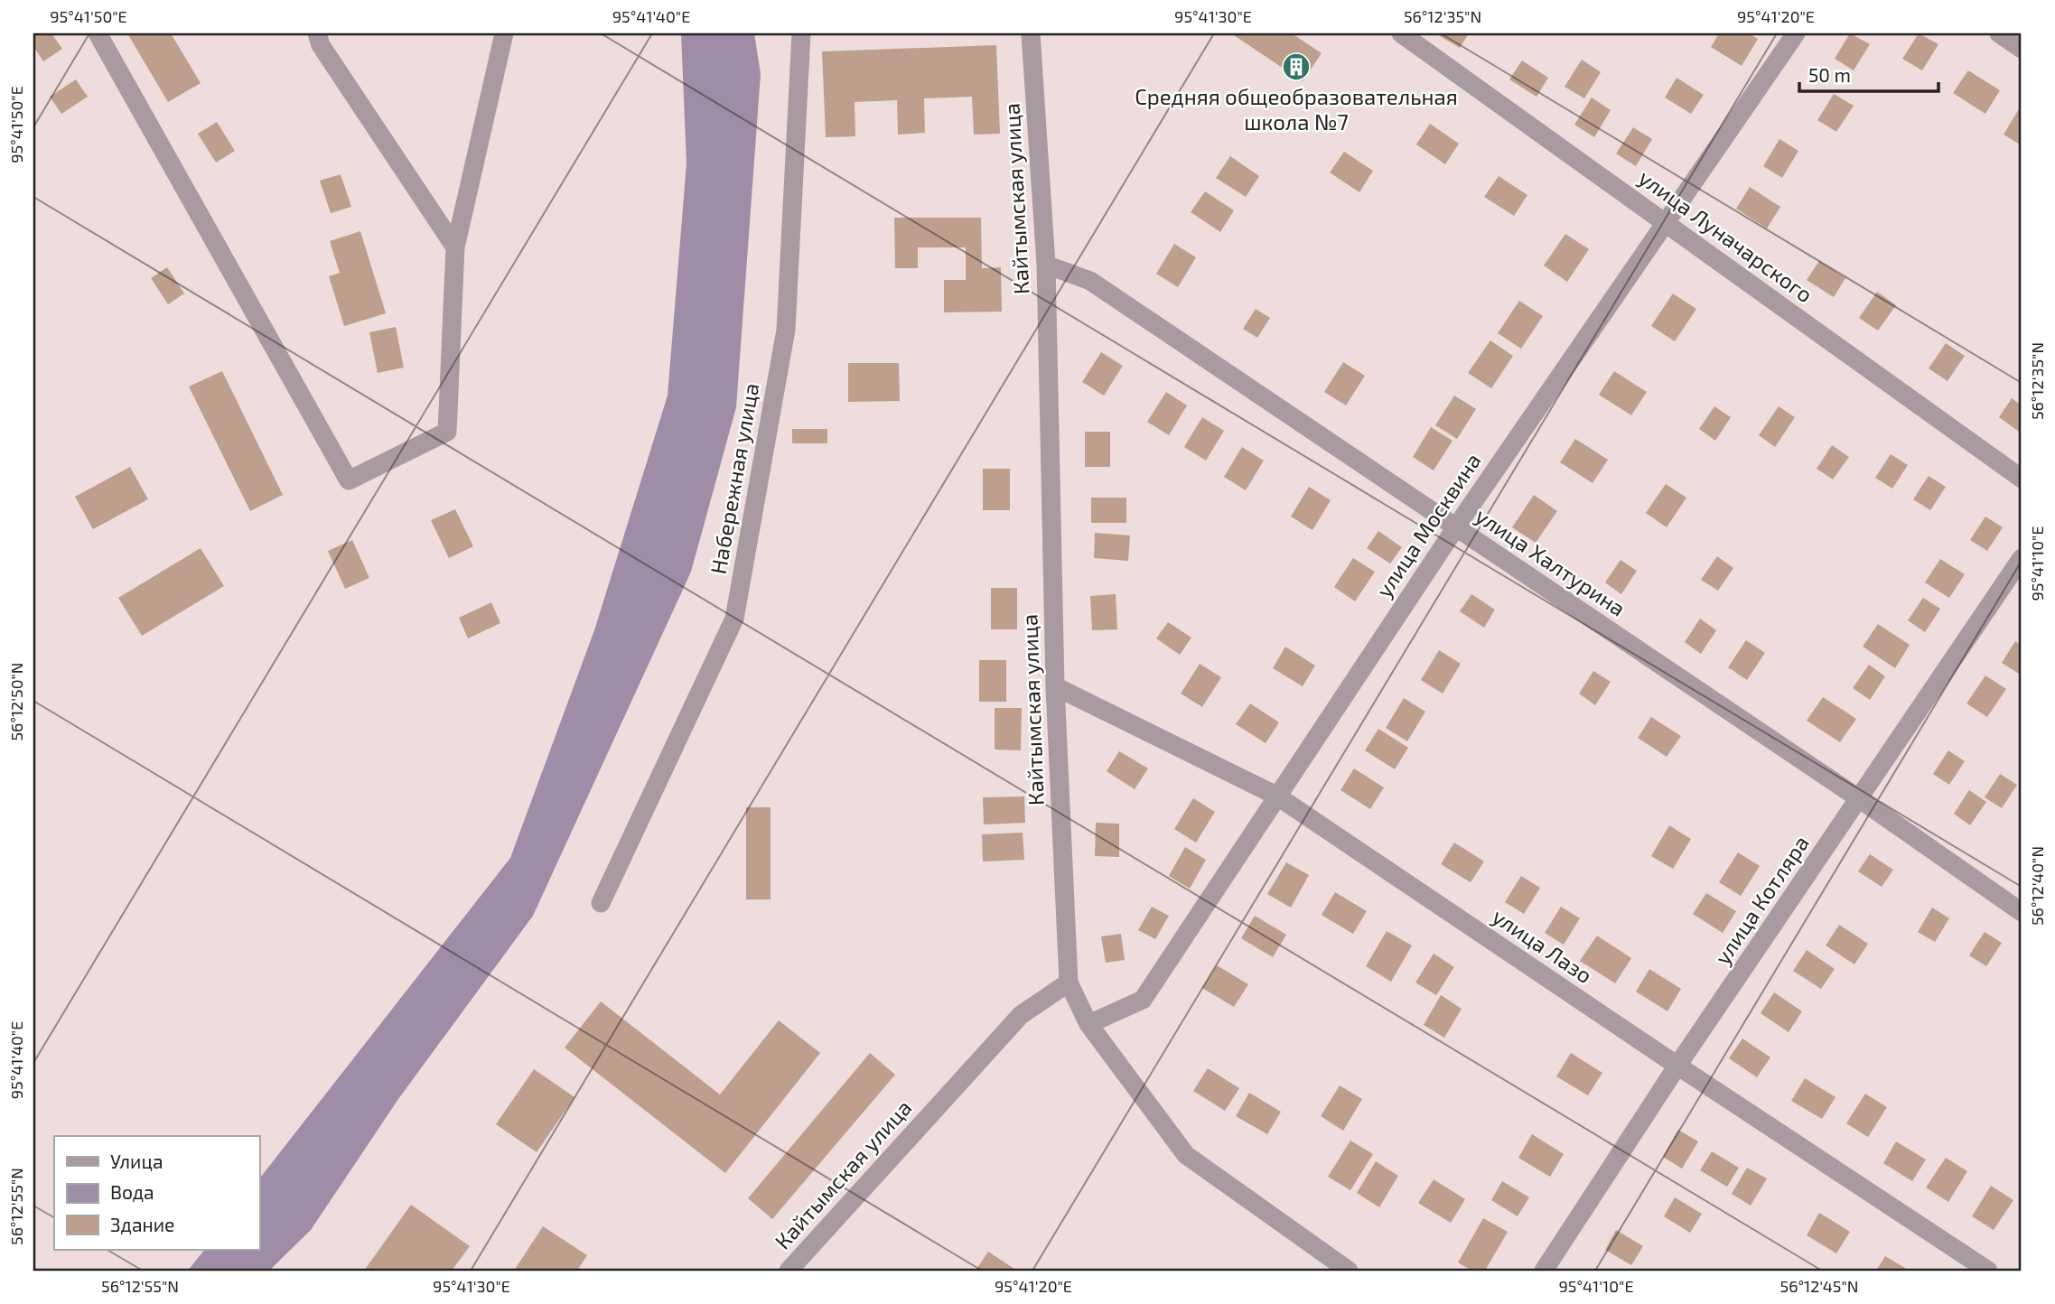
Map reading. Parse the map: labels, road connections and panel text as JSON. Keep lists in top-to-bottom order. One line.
{"streets":{"street":["Кайтымская улица","улица Луначарского","Набережная улица","улица Москвина","улица Халтурина","улица Котляра","улица Лазо"]},"crossings":[["Кайтымская улица","улица Халтурина"],["Кайтымская улица","улица Лазо"],["улица Луначарского","улица Москвина"],["улица Москвина","улица Халтурина"],["улица Москвина","улица Лазо"],["улица Халтурина","улица Котляра"],["улица Котляра","улица Лазо"]],"places":{"building":["Средняя общеобразовательная школа №7"]},"legend":["Улица","Вода","Здание"],"scale_bar":"50 m","coordinates":["95°41'50\"E","95°41'40\"E","95°41'30\"E","56°12'35\"N","95°41'20\"E","95°41'10\"E","56°12'50\"N","56°12'40\"N","56°12'55\"N","56°12'45\"N"]}
